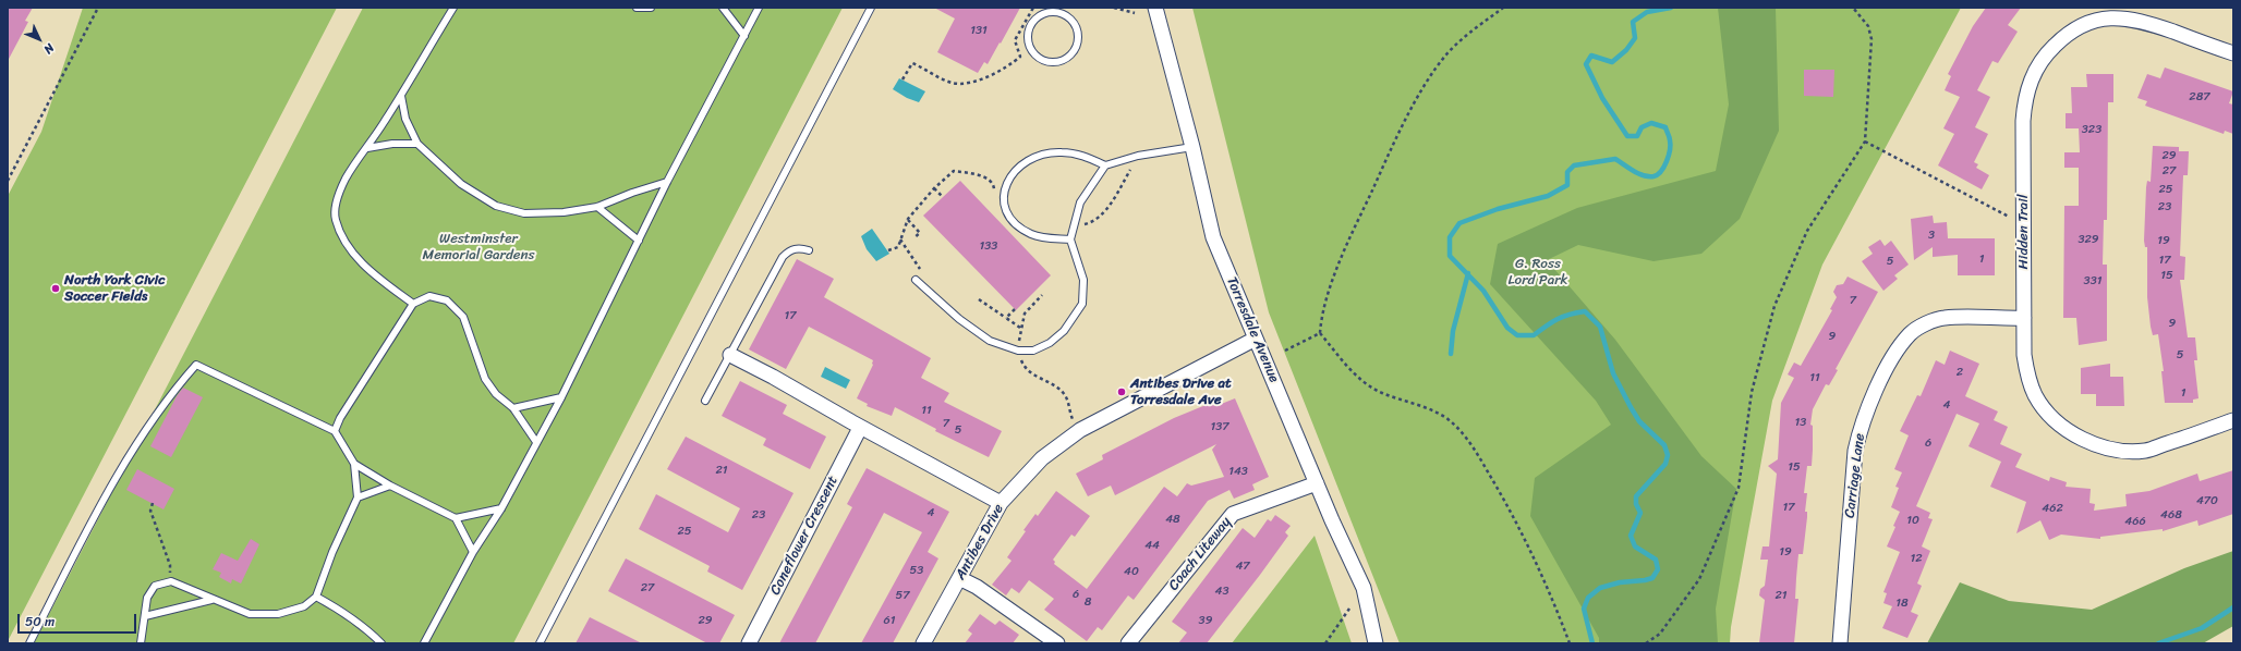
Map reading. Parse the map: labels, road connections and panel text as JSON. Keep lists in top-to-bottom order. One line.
{"streets":{"street":["Hidden Trail","Torresdale Avenue","Carriage Lane","Coneflower Crescent","Antibes Drive","Coach Liteway"]},"crossings":[["Hidden Trail","Carriage Lane"],["Torresdale Avenue","Antibes Drive"],["Torresdale Avenue","Coach Liteway"]],"parks":["Westminster Memorial Gardens","G. Ross Lord Park"],"places":["North York Civic Soccer Fields","Antibes Drive at Torresdale Ave"],"house_numbers":["131","287","323","29","27","25","23","3","329","19","133","1","17","5","15","331","7","17","9","9","5","2","11","1","4","11","13","7","137","5","6","15","21","143","470","17","462","4","23","468","48","10","466","25","44","19","12","47","53","40","27","43","6","57","21","8","18","29","61","39"],"scale_bar":"50 m","north":"bottom right"}
